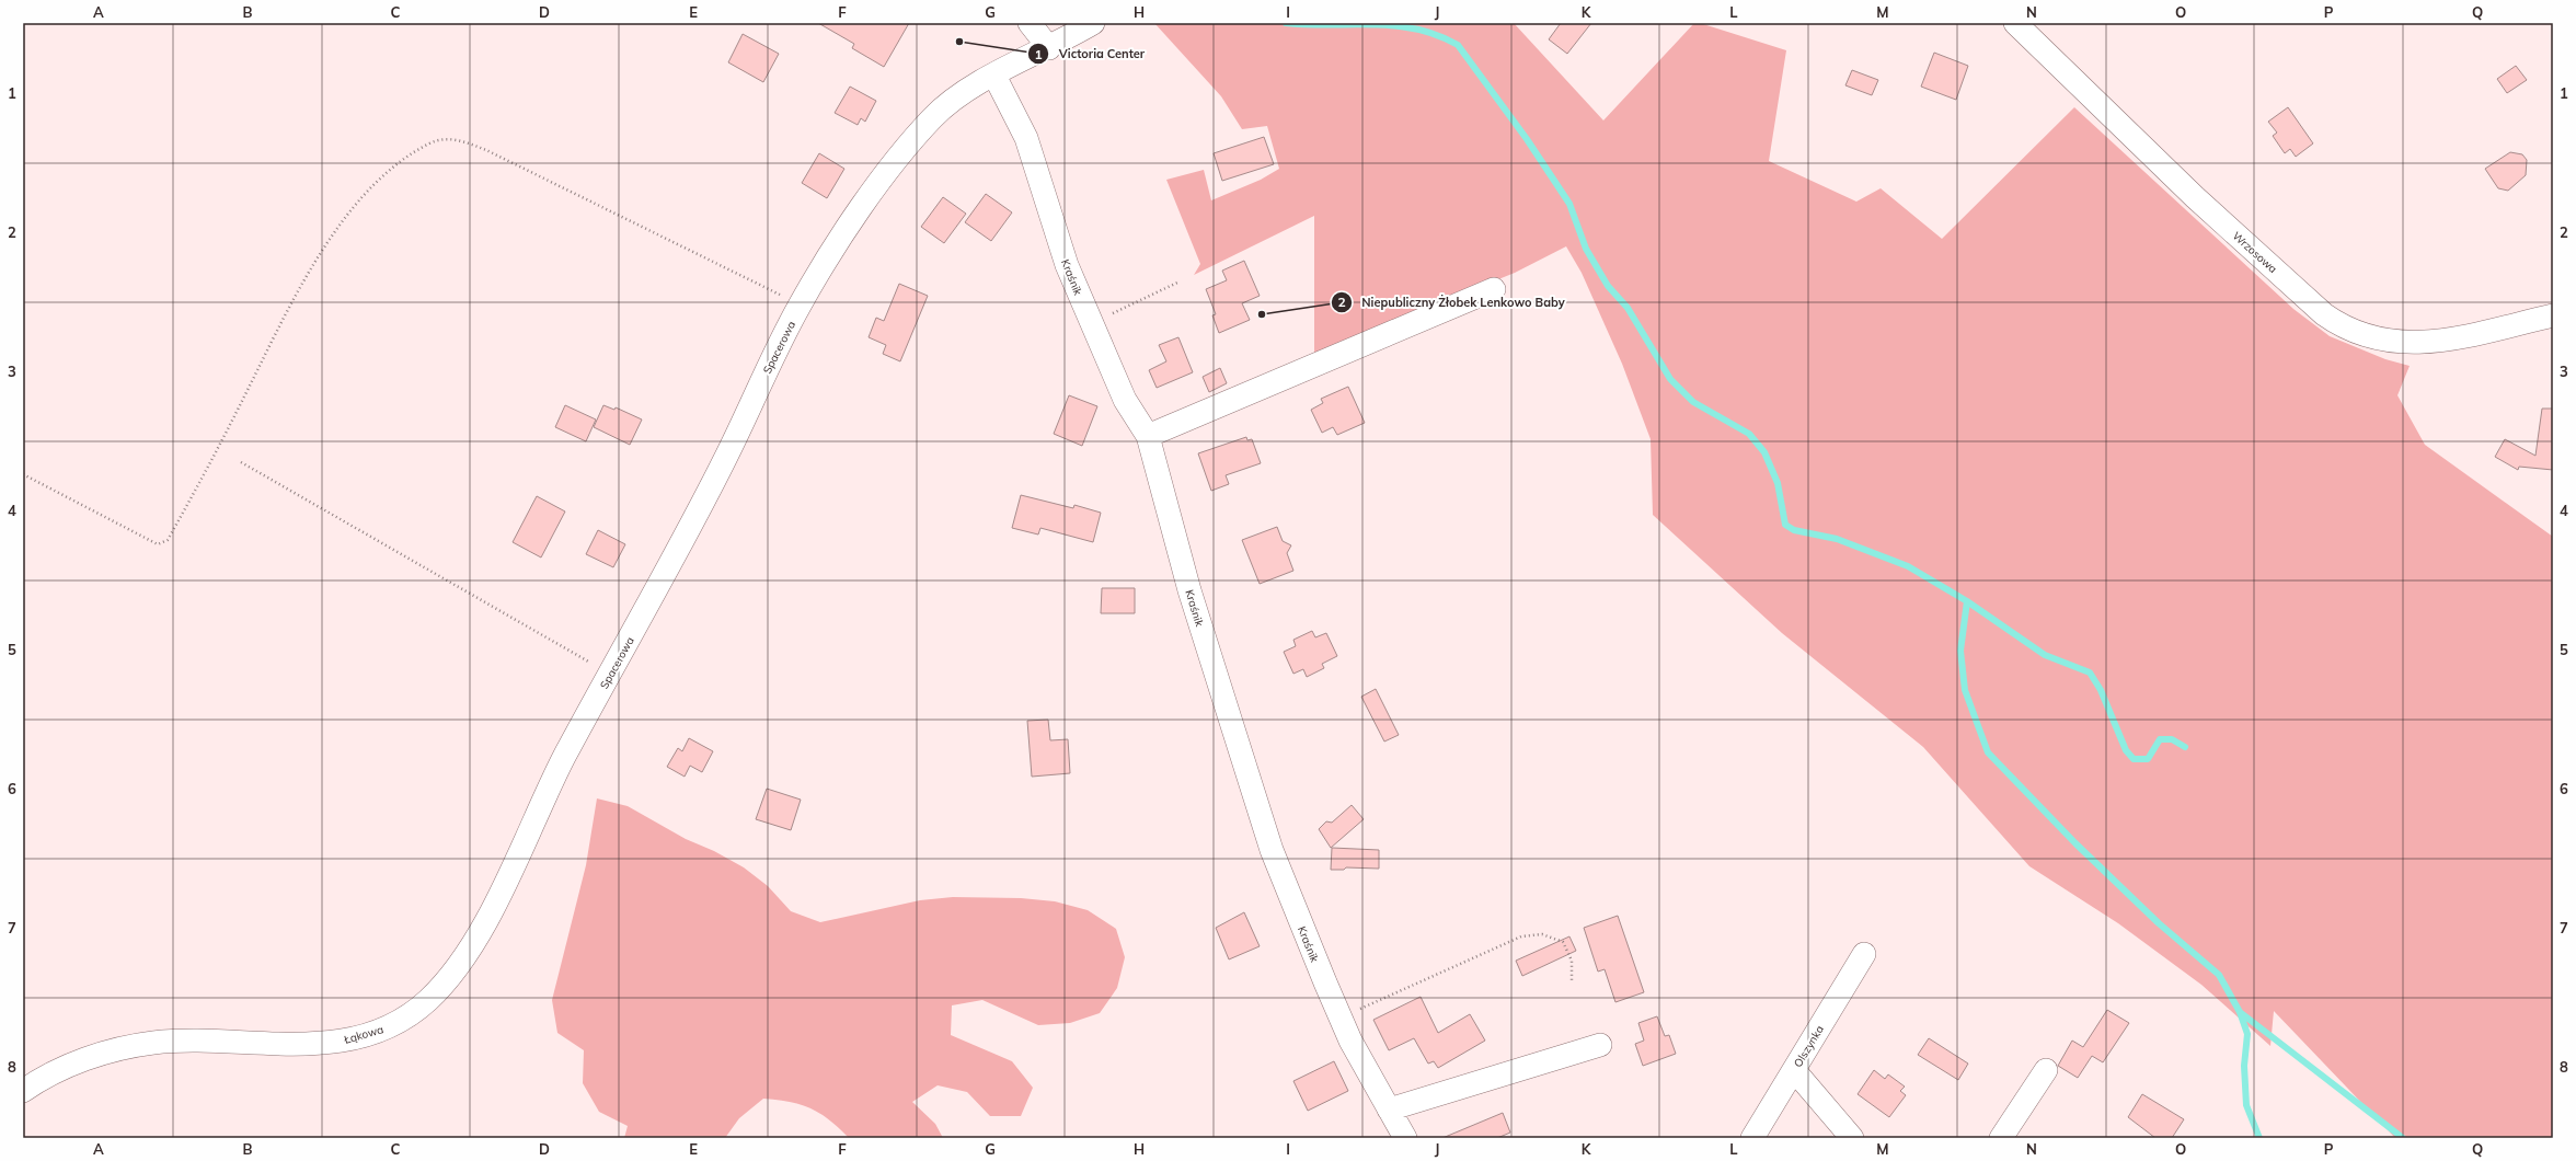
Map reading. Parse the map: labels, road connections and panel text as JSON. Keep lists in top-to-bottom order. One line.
{"streets":{"street":["Wrzosowa","Kraśnik","Spacerowa","Łąkowa","Olszynka"]},"crossings":[["Kraśnik","Spacerowa"],["Spacerowa","Łąkowa"]],"places":["Victoria Center","Niepubliczny Żłobek Lenkowo Baby"],"grid":{"columns":["A","B","C","D","E","F","G","H","I","J","K","L","M","N","O","P","Q"],"rows":["1","2","3","4","5","6","7","8"]}}
